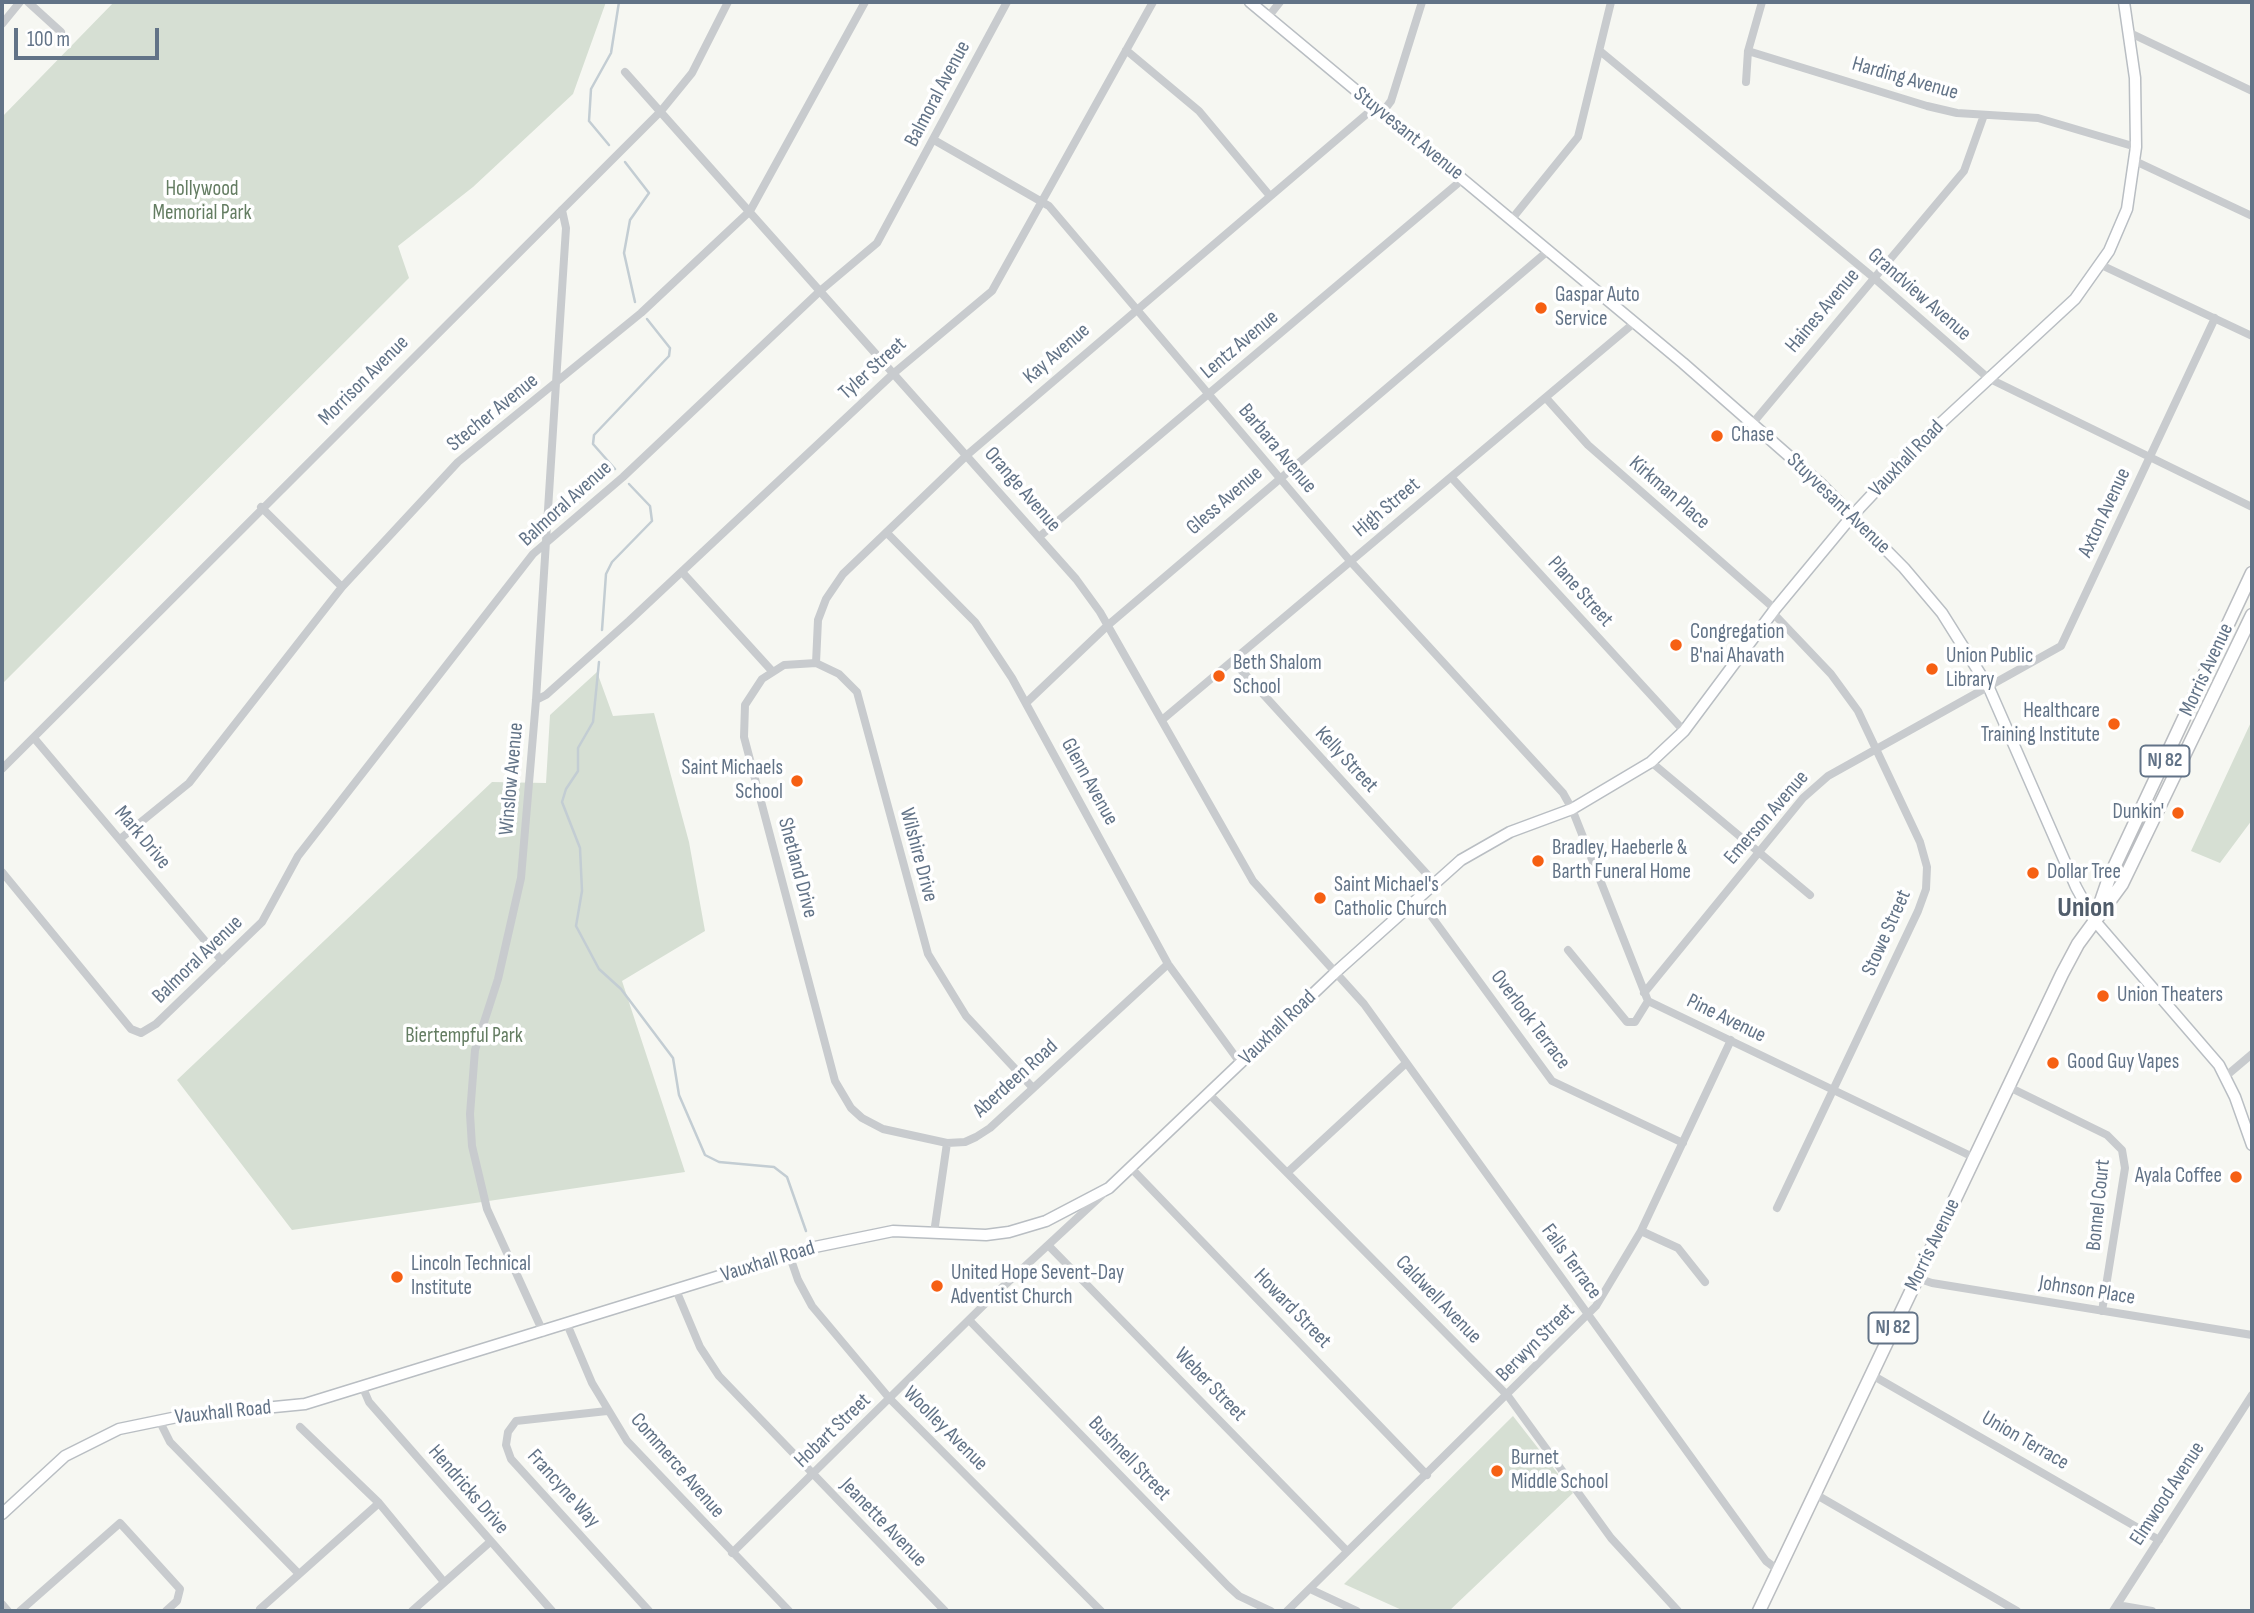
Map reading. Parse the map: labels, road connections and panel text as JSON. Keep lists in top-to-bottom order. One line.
{"streets":{"main road":["Morris Avenue","NJ 82"],"street":["Harding Avenue","Balmoral Avenue","Stuyvesant Avenue","Grandview Avenue","Haines Avenue","Lentz Avenue","Kay Avenue","Tyler Street","Morrison Avenue","Stecher Avenue","Barbara Avenue","Vauxhall Road","Orange Avenue","Kirkman Place","Gless Avenue","High Street","Axton Avenue","Plane Street","Kelly Street","Winslow Avenue","Glenn Avenue","Emerson Avenue","Mark Drive","Wilshire Drive","Shetland Drive","Stowe Street","Pine Avenue","Overlook Terrace","Aberdeen Road","Bonnel Court","Falls Terrace","Johnson Place","Caldwell Avenue","Howard Street","Berwyn Street","Weber Street","Woolley Avenue","Hobart Street","Union Terrace","Bushnell Street","Commerce Avenue","Francyne Way","Hendricks Drive","Elmwood Avenue","Jeanette Avenue"]},"crossings":[["Harding Avenue","Haines Avenue"],["Harding Avenue","Vauxhall Road"],["Balmoral Avenue","Barbara Avenue"],["Balmoral Avenue","Orange Avenue"],["Balmoral Avenue","Winslow Avenue"],["Balmoral Avenue","Mark Drive"],["Stuyvesant Avenue","Haines Avenue"],["Stuyvesant Avenue","Lentz Avenue"],["Stuyvesant Avenue","Kay Avenue"],["Stuyvesant Avenue","Vauxhall Road"],["Stuyvesant Avenue","Gless Avenue"],["Stuyvesant Avenue","High Street"],["Stuyvesant Avenue","Axton Avenue"],["Stuyvesant Avenue","Morris Avenue"],["Stuyvesant Avenue","Emerson Avenue"],["Grandview Avenue","Haines Avenue"],["Grandview Avenue","Vauxhall Road"],["Grandview Avenue","Axton Avenue"],["Lentz Avenue","Barbara Avenue"],["Lentz Avenue","Orange Avenue"],["Kay Avenue","Barbara Avenue"],["Kay Avenue","Orange Avenue"],["Kay Avenue","Glenn Avenue"],["Kay Avenue","Wilshire Drive"],["Tyler Street","Barbara Avenue"],["Tyler Street","Orange Avenue"],["Tyler Street","Winslow Avenue"],["Morrison Avenue","Orange Avenue"],["Morrison Avenue","Winslow Avenue"],["Morrison Avenue","Mark Drive"],["Stecher Avenue","Orange Avenue"],["Stecher Avenue","Winslow Avenue"],["Stecher Avenue","Mark Drive"],["Barbara Avenue","Vauxhall Road"],["Barbara Avenue","Gless Avenue"],["Barbara Avenue","High Street"],["Vauxhall Road","Orange Avenue"],["Vauxhall Road","Kirkman Place"],["Vauxhall Road","Plane Street"],["Vauxhall Road","Kelly Street"],["Vauxhall Road","Winslow Avenue"],["Vauxhall Road","Glenn Avenue"],["Vauxhall Road","Stowe Street"],["Vauxhall Road","Overlook Terrace"],["Vauxhall Road","Falls Terrace"],["Vauxhall Road","Caldwell Avenue"],["Vauxhall Road","Howard Street"],["Vauxhall Road","Woolley Avenue"],["Vauxhall Road","Hobart Street"],["Vauxhall Road","Commerce Avenue"],["Vauxhall Road","Hendricks Drive"],["Vauxhall Road","Jeanette Avenue"],["Orange Avenue","Gless Avenue"],["Orange Avenue","High Street"],["Orange Avenue","Falls Terrace"],["Kirkman Place","High Street"],["Kirkman Place","Stowe Street"],["Gless Avenue","Glenn Avenue"],["High Street","Plane Street"],["High Street","Kelly Street"],["Axton Avenue","Emerson Avenue"],["Morris Avenue","Pine Avenue"],["Morris Avenue","Bonnel Court"],["Morris Avenue","Falls Terrace"],["Morris Avenue","Johnson Place"],["Morris Avenue","Union Terrace"],["Glenn Avenue","Aberdeen Road"],["Emerson Avenue","Stowe Street"],["Emerson Avenue","Pine Avenue"],["Wilshire Drive","Aberdeen Road"],["Shetland Drive","Aberdeen Road"],["Stowe Street","Pine Avenue"],["Pine Avenue","Berwyn Street"],["Overlook Terrace","Berwyn Street"],["Bonnel Court","Johnson Place"],["Falls Terrace","Berwyn Street"],["Caldwell Avenue","Berwyn Street"],["Howard Street","Berwyn Street"],["Berwyn Street","Weber Street"],["Weber Street","Hobart Street"],["Woolley Avenue","Hobart Street"],["Hobart Street","Bushnell Street"],["Hobart Street","Commerce Avenue"],["Hobart Street","Jeanette Avenue"],["Union Terrace","Elmwood Avenue"],["Commerce Avenue","Francyne Way"]],"districts":["Union"],"parks":["Hollywood Memorial Park","Biertempful Park"],"places":["Gaspar Auto Service","Chase","Congregation B'nai Ahavath","Union Public Library","Beth Shalom School","Healthcare Training Institute","Saint Michaels School","Dunkin'","Bradley, Haeberle & Barth Funeral Home","Dollar Tree","Saint Michael's Catholic Church","Union Theaters","Good Guy Vapes","Ayala Coffee","Lincoln Technical Institute","United Hope Sevent-Day Adventist Church","Burnet Middle School"],"scale_bar":"100 m"}
